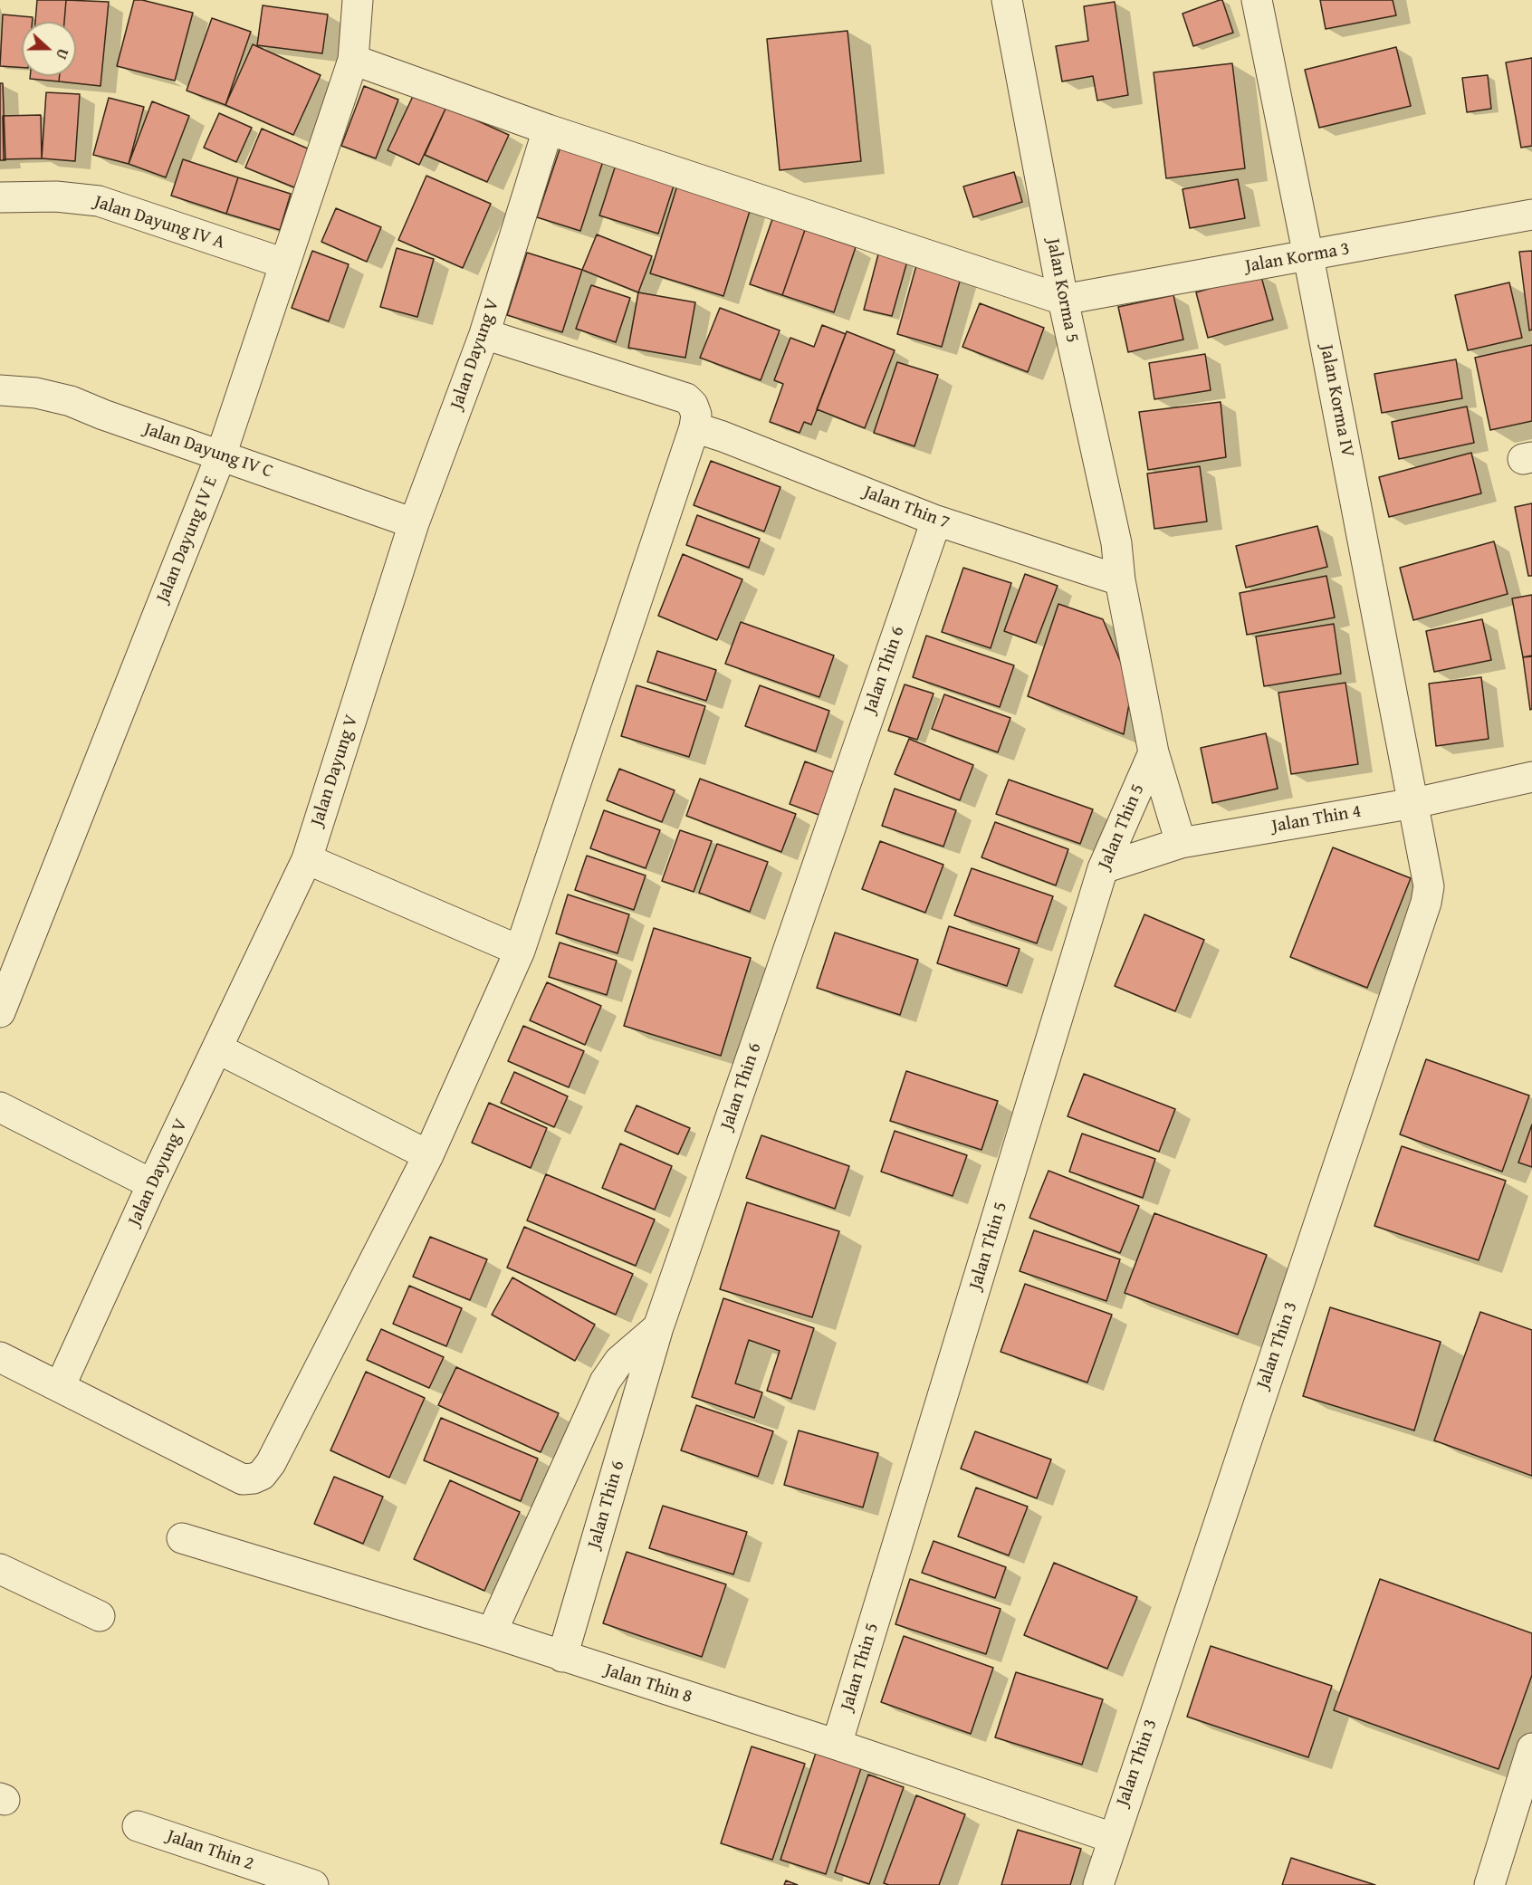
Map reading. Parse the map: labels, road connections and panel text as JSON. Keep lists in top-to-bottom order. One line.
{"streets":{"street":["Jalan Dayung IV A","Jalan Korma 3","Jalan Korma 5","Jalan Dayung V","Jalan Korma IV","Jalan Dayung IV C","Jalan Thin 7","Jalan Dayung IV E","Jalan Thin 6","Jalan Thin 4","Jalan Thin 5","Jalan Thin 3","Jalan Thin 8","Jalan Thin 2"]},"crossings":[["Jalan Dayung IV A","Jalan Dayung IV E"],["Jalan Korma 3","Jalan Korma 5"],["Jalan Korma 3","Jalan Korma IV"],["Jalan Korma 5","Jalan Thin 7"],["Jalan Korma 5","Jalan Thin 4"],["Jalan Korma 5","Jalan Thin 5"],["Jalan Dayung V","Jalan Dayung IV C"],["Jalan Korma IV","Jalan Thin 4"],["Jalan Korma IV","Jalan Thin 3"],["Jalan Dayung IV C","Jalan Dayung IV E"],["Jalan Thin 7","Jalan Thin 6"],["Jalan Thin 6","Jalan Thin 8"],["Jalan Thin 4","Jalan Thin 5"],["Jalan Thin 4","Jalan Thin 3"],["Jalan Thin 5","Jalan Thin 8"],["Jalan Thin 3","Jalan Thin 8"]],"north":"right"}
